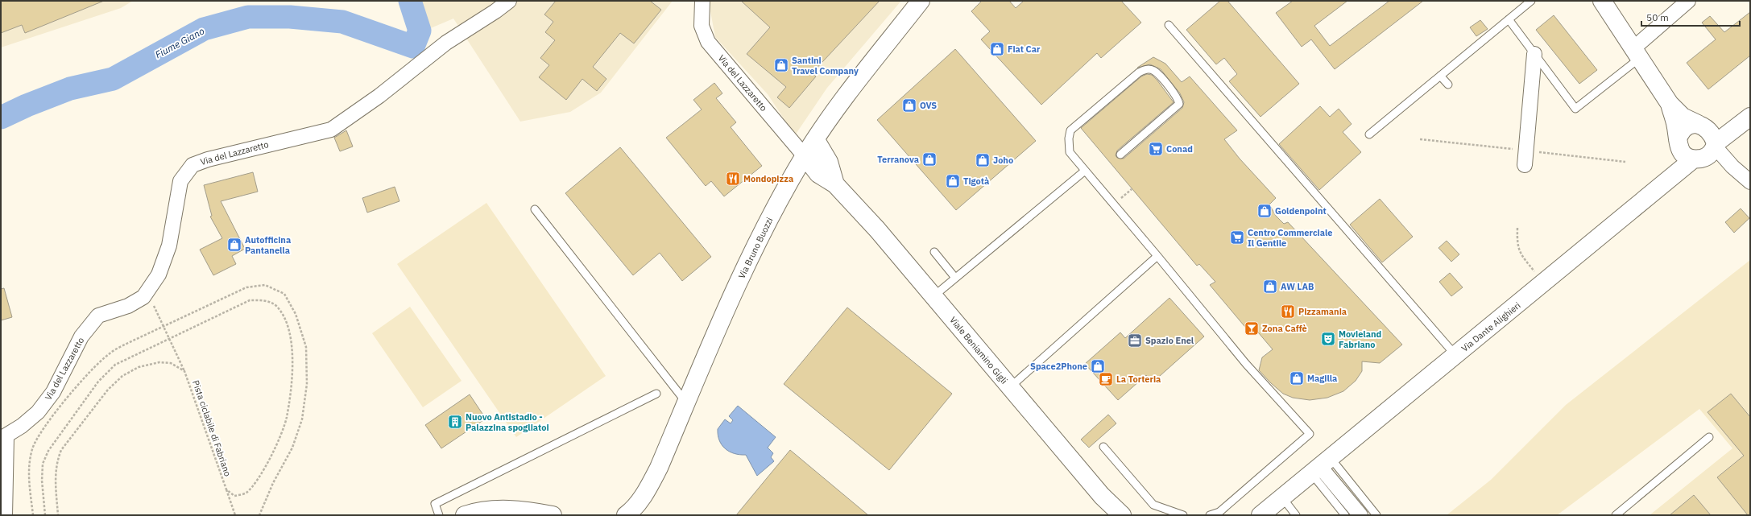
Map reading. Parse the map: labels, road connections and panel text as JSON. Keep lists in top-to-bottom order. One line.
{"streets":{"street":["Via del Lazzaretto","Via Bruno Buozzi","Via Dante Alighieri","Viale Beniamino Gigli"],"path":["Pista ciclabile di Fabriano"]},"crossings":[["Via del Lazzaretto","Via Bruno Buozzi"],["Via del Lazzaretto","Viale Beniamino Gigli"],["Via del Lazzaretto","Pista ciclabile di Fabriano"],["Via Bruno Buozzi","Viale Beniamino Gigli"]],"water":["Fiume Giano"],"places":{"shop":["Fiat Car","Santini Travel Company","OVS","Terranova","Joho","Tigotà","Goldenpoint","Autofficina Pantanella","AW LAB","Space2Phone","Magilla"],"supermarket":["Conad","Centro Commerciale Il Gentile"],"restaurant":["Mondopizza","Pizzamania"],"bar":["Zona Caffè"],"theatre":["Movieland Fabriano"],"office":["Spazio Enel"],"cafe":["La Torteria"],"building":["Nuovo Antistadio - Palazzina spogliatoi"]},"scale_bar":"50 m"}
